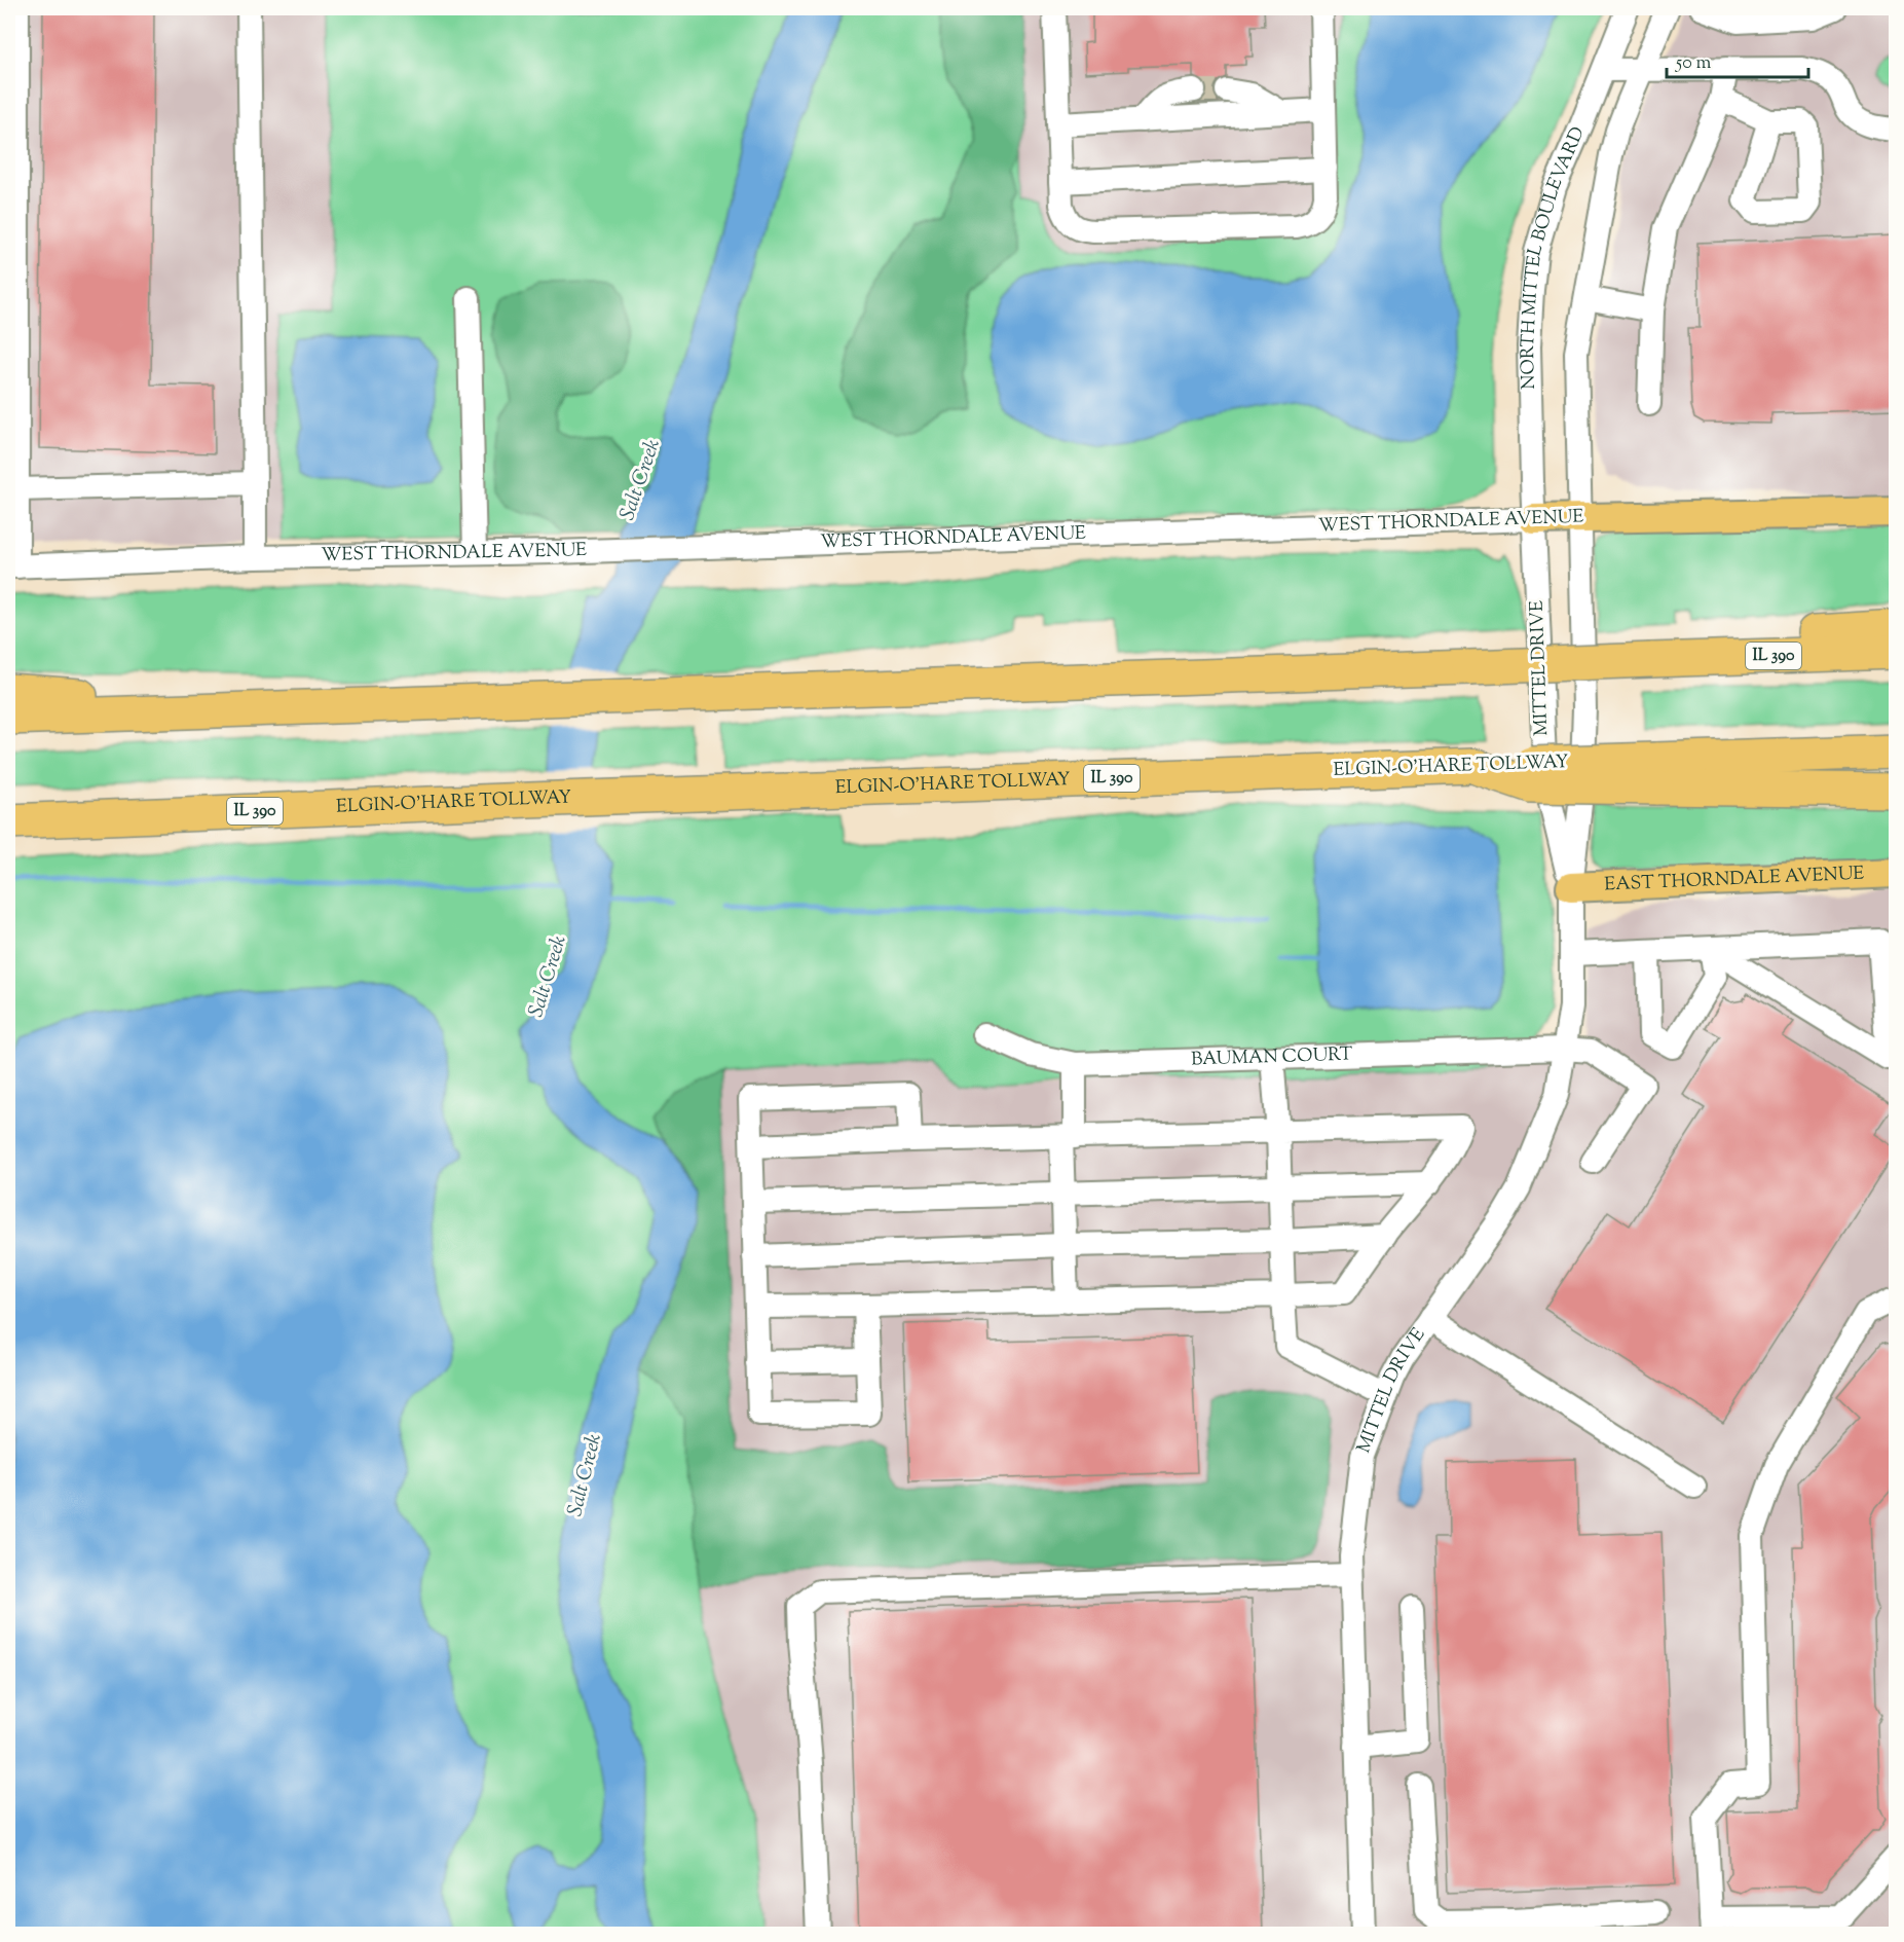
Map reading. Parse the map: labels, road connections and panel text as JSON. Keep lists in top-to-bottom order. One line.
{"streets":{"highway":["IL 390","ELGIN-O'HARE TOLLWAY"],"main road":["WEST THORNDALE AVENUE","EAST THORNDALE AVENUE"],"street":["NORTH MITTEL BOULEVARD","MITTEL DRIVE","BAUMAN COURT"]},"crossings":[["NORTH MITTEL BOULEVARD","WEST THORNDALE AVENUE"],["NORTH MITTEL BOULEVARD","MITTEL DRIVE"],["WEST THORNDALE AVENUE","MITTEL DRIVE"],["MITTEL DRIVE","EAST THORNDALE AVENUE"],["MITTEL DRIVE","BAUMAN COURT"]],"water":["Salt Creek"],"scale_bar":"50 m"}
